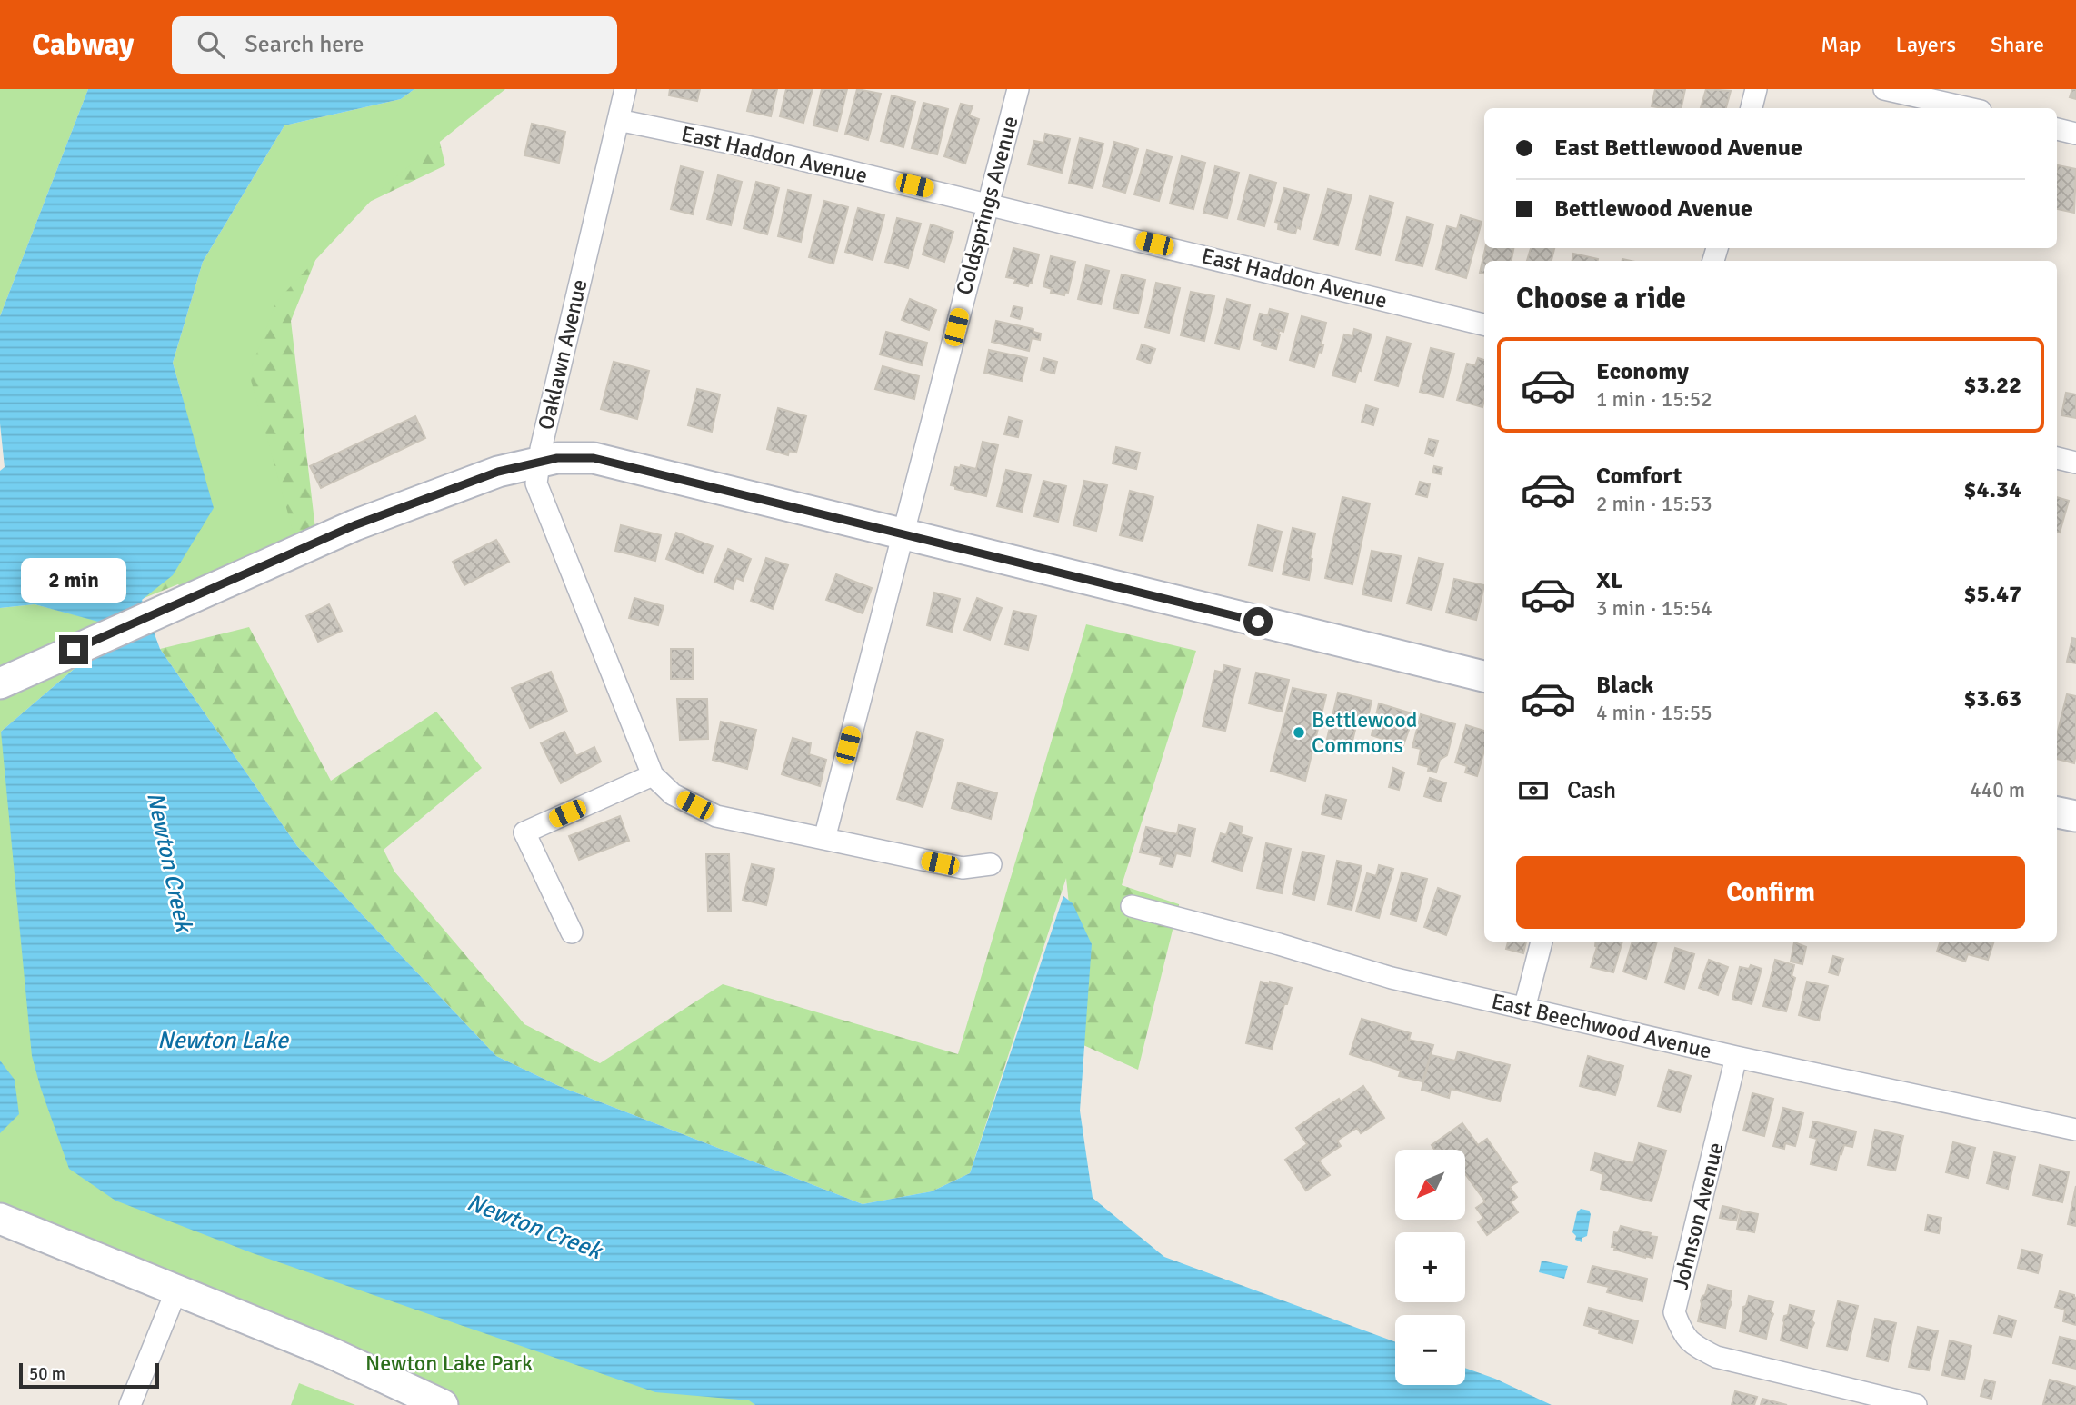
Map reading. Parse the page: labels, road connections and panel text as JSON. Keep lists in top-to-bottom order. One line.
{"streets":{"street":["East Haddon Avenue","Coldsprings Avenue","Oaklawn Avenue","East Beechwood Avenue","Johnson Avenue"]},"crossings":[["East Haddon Avenue","Coldsprings Avenue"],["East Haddon Avenue","Oaklawn Avenue"],["East Beechwood Avenue","Johnson Avenue"]],"water":["Newton Creek","Newton Lake"],"parks":["Newton Lake Park"],"places":["Bettlewood Commons"],"scale_bar":"50 m","north":"bottom left","page":{"header":"Cabway","search":"Search here","nav":["Map","Layers","Share"],"banner":["East Bettlewood Avenue","Bettlewood Avenue"],"heading":"Choose a ride","list":[{"name":"Economy","note":"1 min · 15:52","value":"$3.22"},{"name":"Comfort","note":"2 min · 15:53","value":"$4.34"},{"name":"XL","note":"3 min · 15:54","value":"$5.47"},{"name":"Black","note":"4 min · 15:55","value":"$3.63"}],"bubble":"2 min","pay":["Cash","440 m"],"buttons":"Confirm","map_buttons":["+","−"],"scale":"50 m"}}
